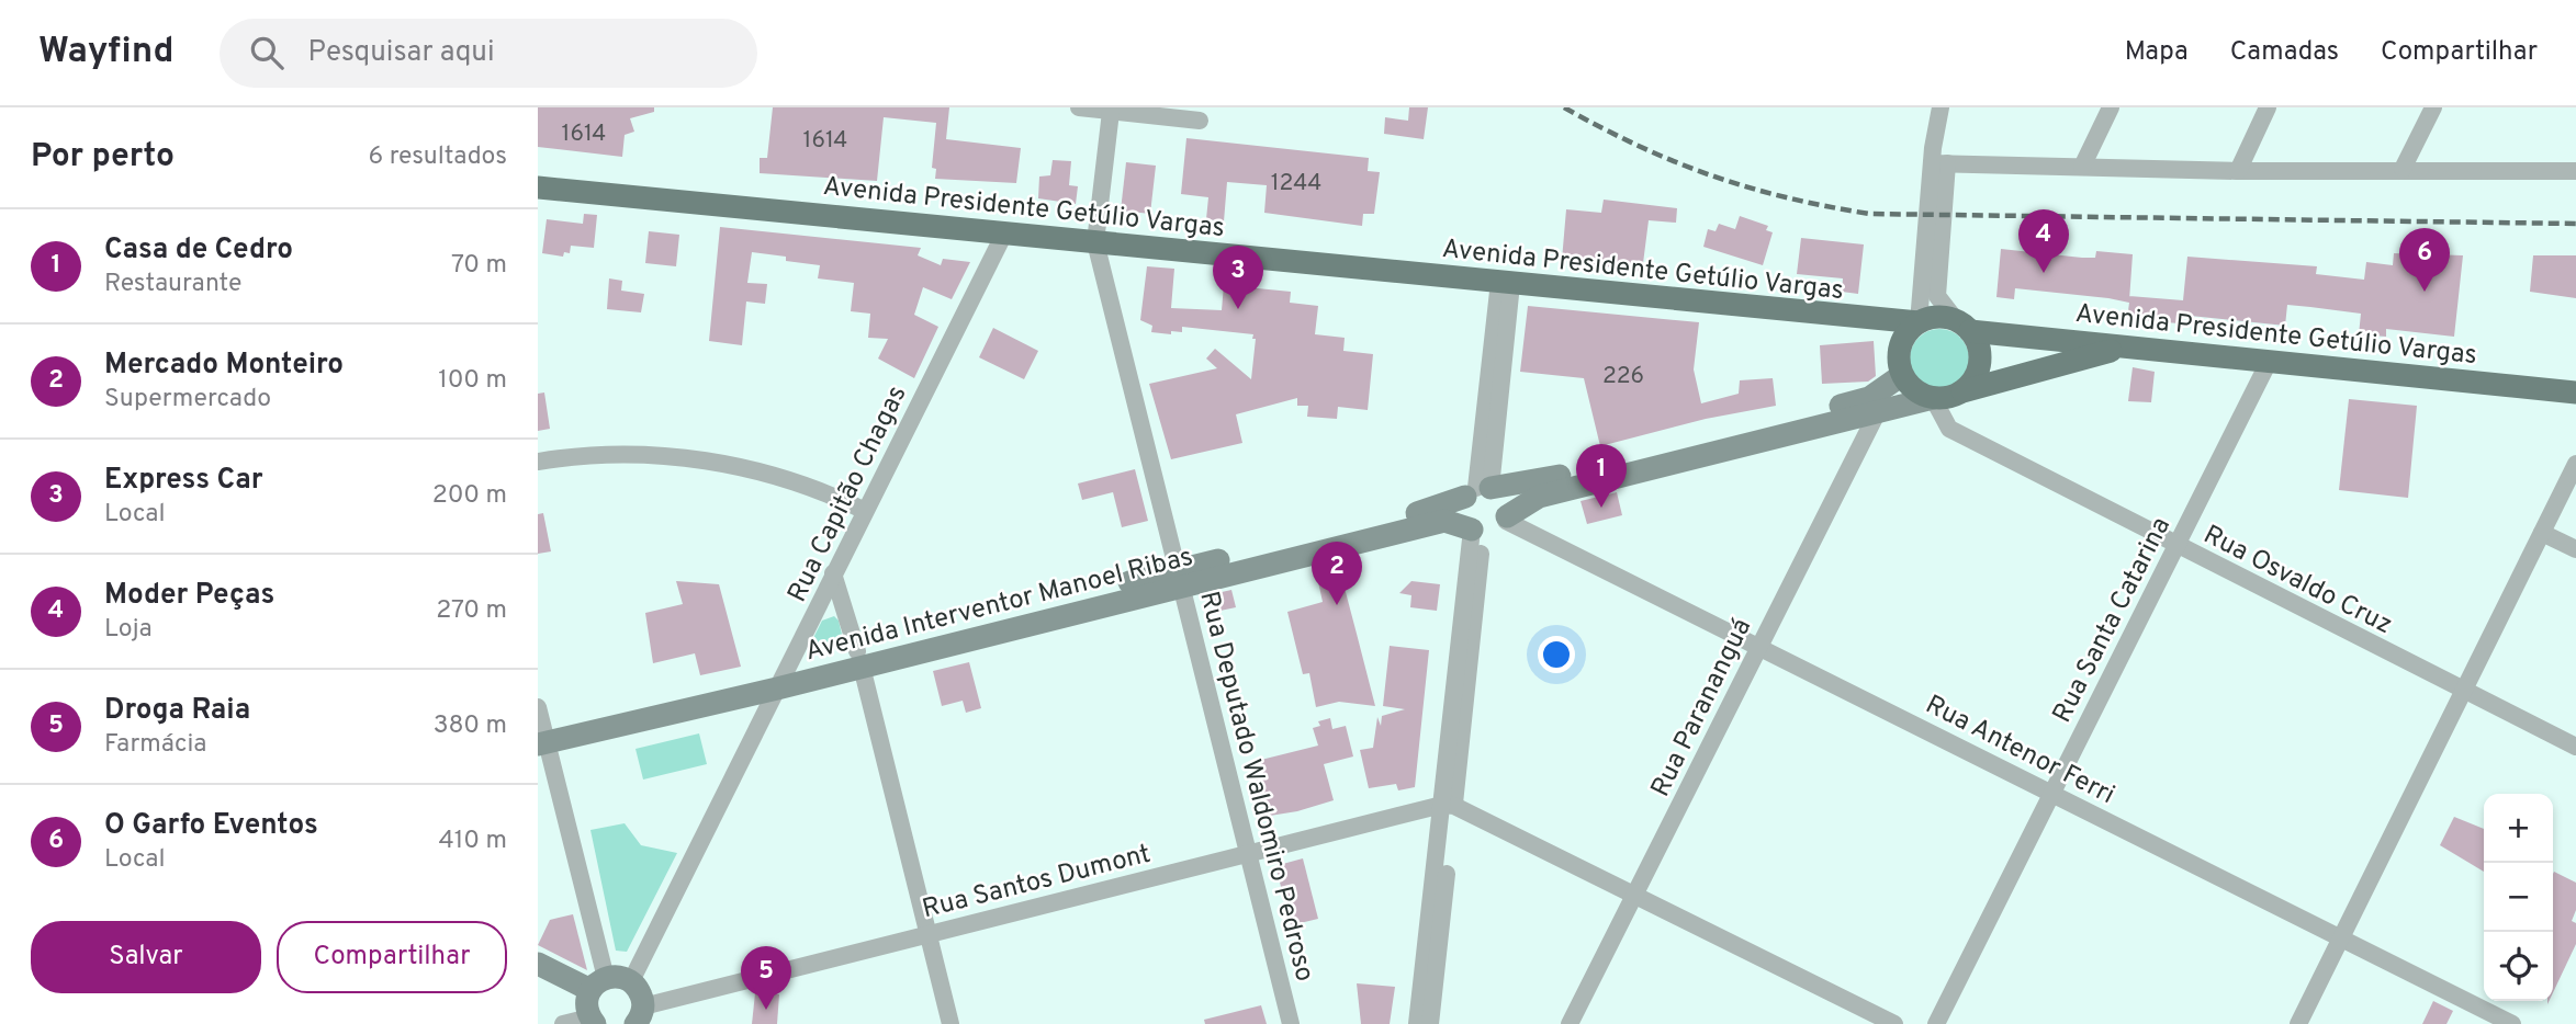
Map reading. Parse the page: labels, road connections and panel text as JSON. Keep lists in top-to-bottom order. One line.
{"streets":{"main road":["Avenida Presidente Getúlio Vargas"],"street":["Rua Capitão Chagas","Rua Osvaldo Cruz","Avenida Interventor Manoel Ribas","Rua Santa Catarina","Rua Parananguá","Rua Antenor Ferri","Rua Deputado Waldomiro Pedroso","Rua Santos Dumont"]},"crossings":[["Avenida Presidente Getúlio Vargas","Rua Capitão Chagas"],["Avenida Presidente Getúlio Vargas","Rua Osvaldo Cruz"],["Avenida Presidente Getúlio Vargas","Avenida Interventor Manoel Ribas"],["Avenida Presidente Getúlio Vargas","Rua Santa Catarina"],["Avenida Presidente Getúlio Vargas","Rua Deputado Waldomiro Pedroso"],["Rua Capitão Chagas","Avenida Interventor Manoel Ribas"],["Rua Osvaldo Cruz","Avenida Interventor Manoel Ribas"],["Rua Osvaldo Cruz","Rua Santa Catarina"],["Avenida Interventor Manoel Ribas","Rua Parananguá"],["Avenida Interventor Manoel Ribas","Rua Antenor Ferri"],["Avenida Interventor Manoel Ribas","Rua Deputado Waldomiro Pedroso"],["Rua Santa Catarina","Rua Antenor Ferri"],["Rua Parananguá","Rua Antenor Ferri"],["Rua Deputado Waldomiro Pedroso","Rua Santos Dumont"]],"house_numbers":["1614","1614","1244","226"],"page":{"header":"Wayfind","search":"Pesquisar aqui","nav":["Mapa","Camadas","Compartilhar"],"heading":["Por perto","6 resultados"],"list":[{"mark":"1","name":"Casa de Cedro","note":"Restaurante","value":"70 m"},{"mark":"2","name":"Mercado Monteiro","note":"Supermercado","value":"100 m"},{"mark":"3","name":"Express Car","note":"Local","value":"200 m"},{"mark":"4","name":"Moder Peças","note":"Loja","value":"270 m"},{"mark":"5","name":"Droga Raia","note":"Farmácia","value":"380 m"},{"mark":"6","name":"O Garfo Eventos","note":"Local","value":"410 m"}],"pins":["4","6","3","1","2","5"],"map_buttons":["+","−"],"buttons":["Salvar","Compartilhar"]}}
